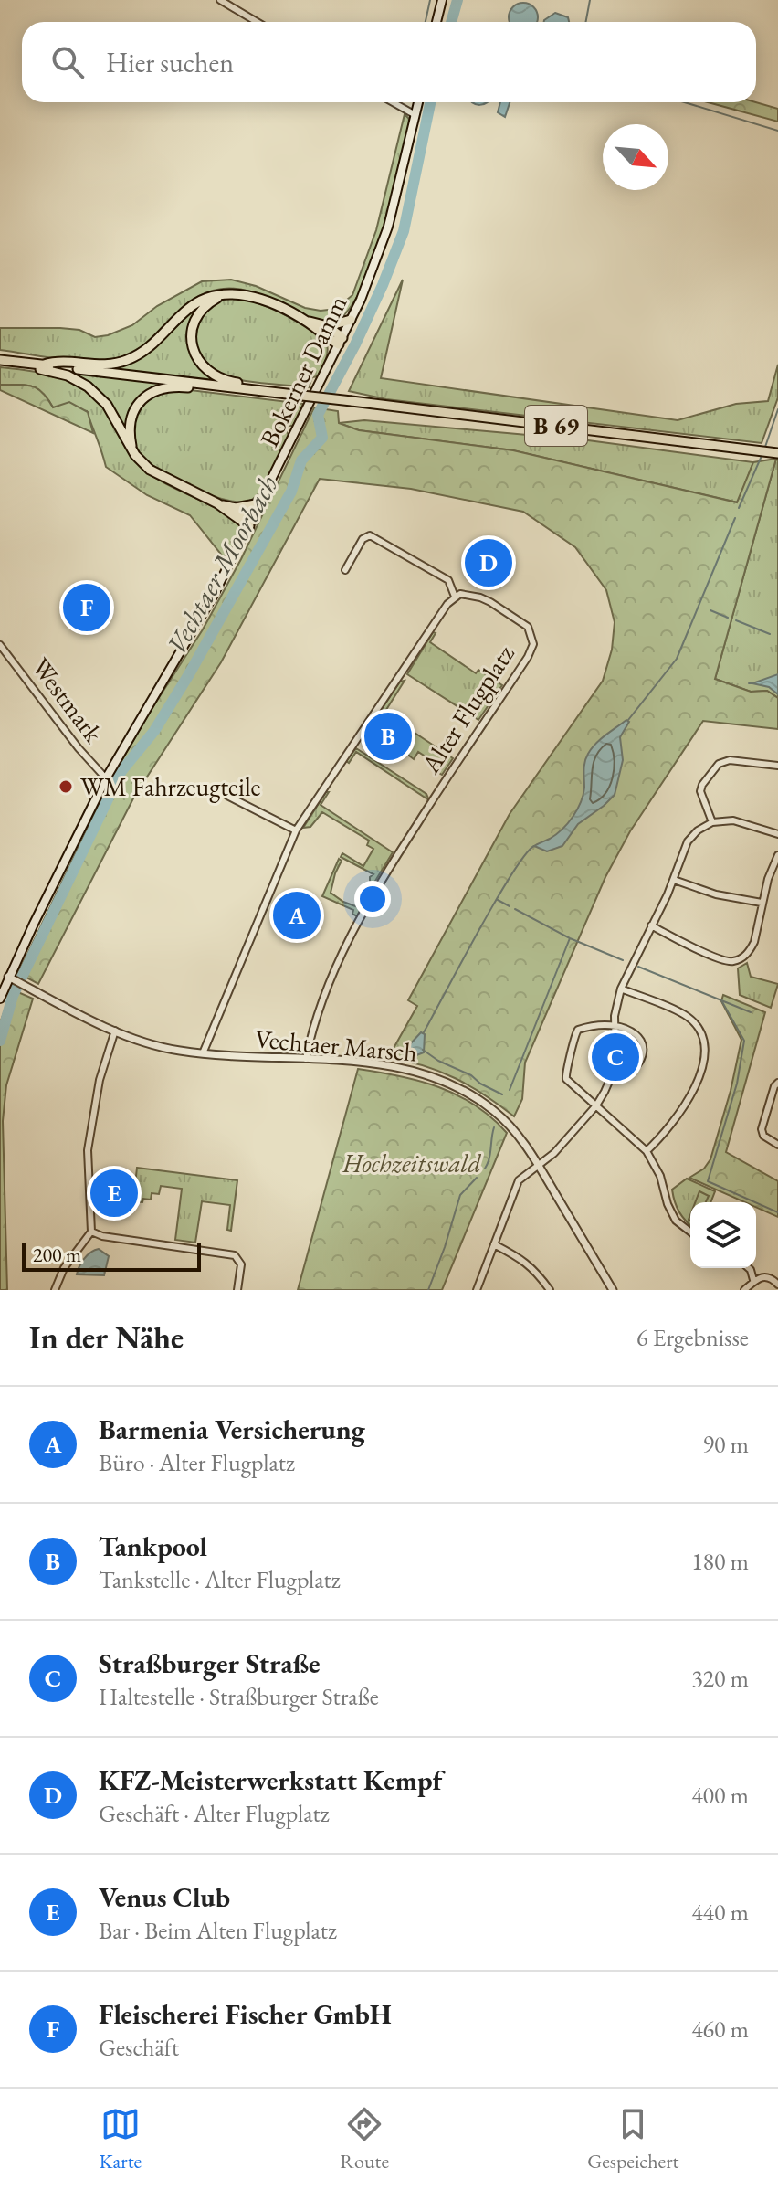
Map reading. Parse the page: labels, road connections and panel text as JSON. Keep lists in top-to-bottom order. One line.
{"streets":{"main road":["Bokerner Damm","B 69"],"street":["Westmark","Alter Flugplatz","Vechtaer Marsch"]},"crossings":[["Bokerner Damm","Westmark"],["Bokerner Damm","Vechtaer Marsch"],["Alter Flugplatz","Vechtaer Marsch"]],"water":["Vechtaer Moorbach"],"parks":["Hochzeitswald"],"places":["WM Fahrzeugteile"],"scale_bar":"200 m","north":"bottom right","page":{"search":"Hier suchen","pins":["D","F","B","A","C","E"],"scale":"200 m","heading":["In der Nähe","6 Ergebnisse"],"list":[{"mark":"A","name":"Barmenia Versicherung","note":"Büro · Alter Flugplatz","value":"90 m"},{"mark":"B","name":"Tankpool","note":"Tankstelle · Alter Flugplatz","value":"180 m"},{"mark":"C","name":"Straßburger Straße","note":"Haltestelle · Straßburger Straße","value":"320 m"},{"mark":"D","name":"KFZ-Meisterwerkstatt Kempf","note":"Geschäft · Alter Flugplatz","value":"400 m"},{"mark":"E","name":"Venus Club","note":"Bar · Beim Alten Flugplatz","value":"440 m"},{"mark":"F","name":"Fleischerei Fischer GmbH","note":"Geschäft","value":"460 m"}],"nav":["Karte","Route","Gespeichert"]}}
